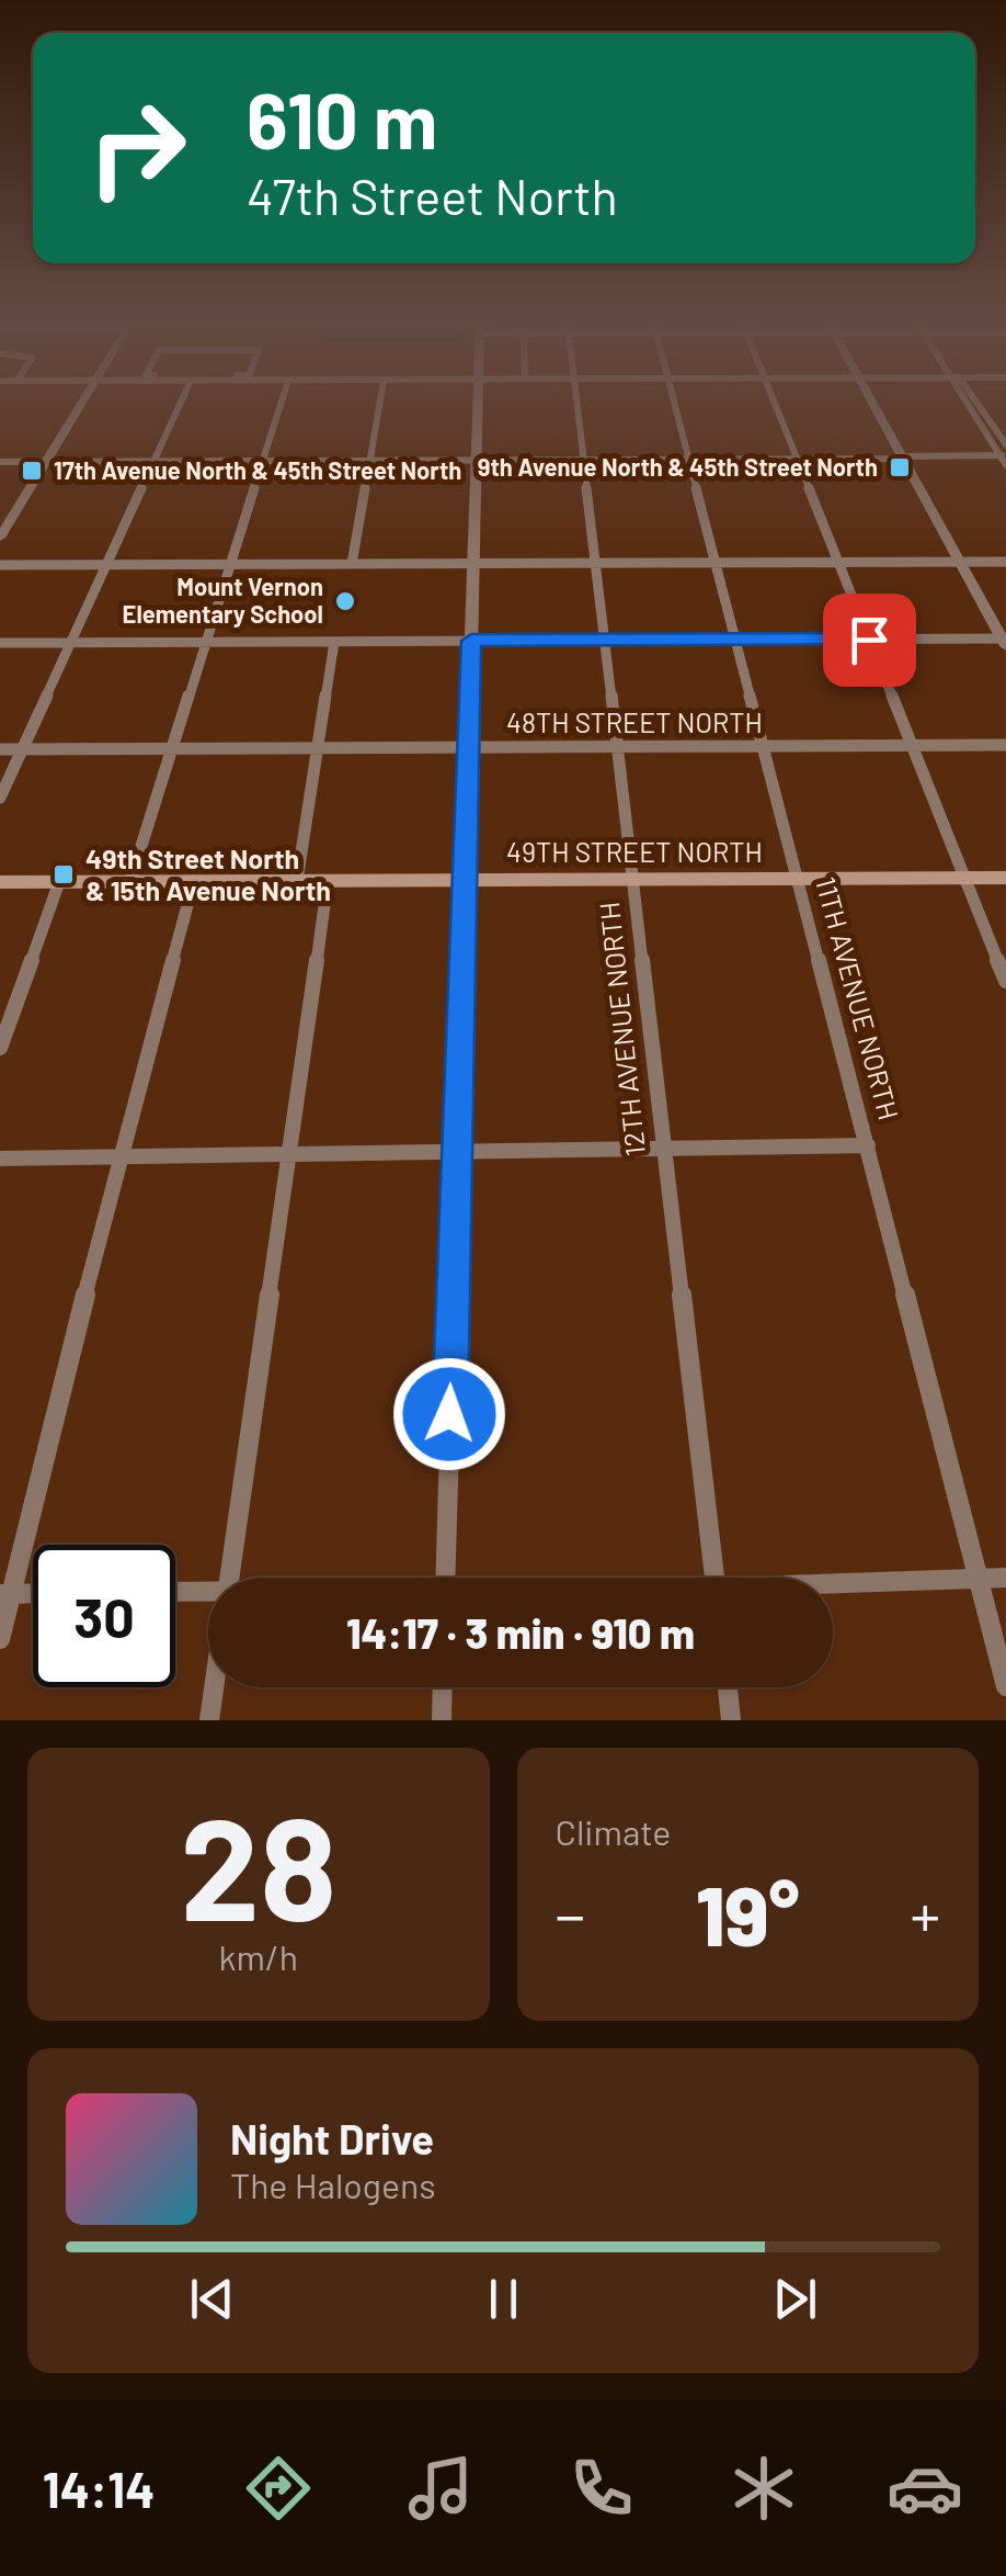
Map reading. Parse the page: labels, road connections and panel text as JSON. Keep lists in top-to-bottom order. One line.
{"streets":{"main road":["49TH STREET NORTH"],"street":["48TH STREET NORTH","11TH AVENUE NORTH","12TH AVENUE NORTH"]},"crossings":[["48TH STREET NORTH","11TH AVENUE NORTH"],["48TH STREET NORTH","12TH AVENUE NORTH"],["49TH STREET NORTH","11TH AVENUE NORTH"],["49TH STREET NORTH","12TH AVENUE NORTH"]],"places":{"transit":["9th Avenue North & 45th Street North","17th Avenue North & 45th Street North","49th Street North & 15th Avenue North"],"other":["Mount Vernon Elementary School"]},"page":{"turn":["610 m","47th Street North"],"limit":"30","trip":"14:17 · 3 min · 910 m","tile":[["28","km/h"],"Climate"],"heat":["−","19°","+"],"song":["Night Drive","The Halogens"],"tabs":"14:14"}}
